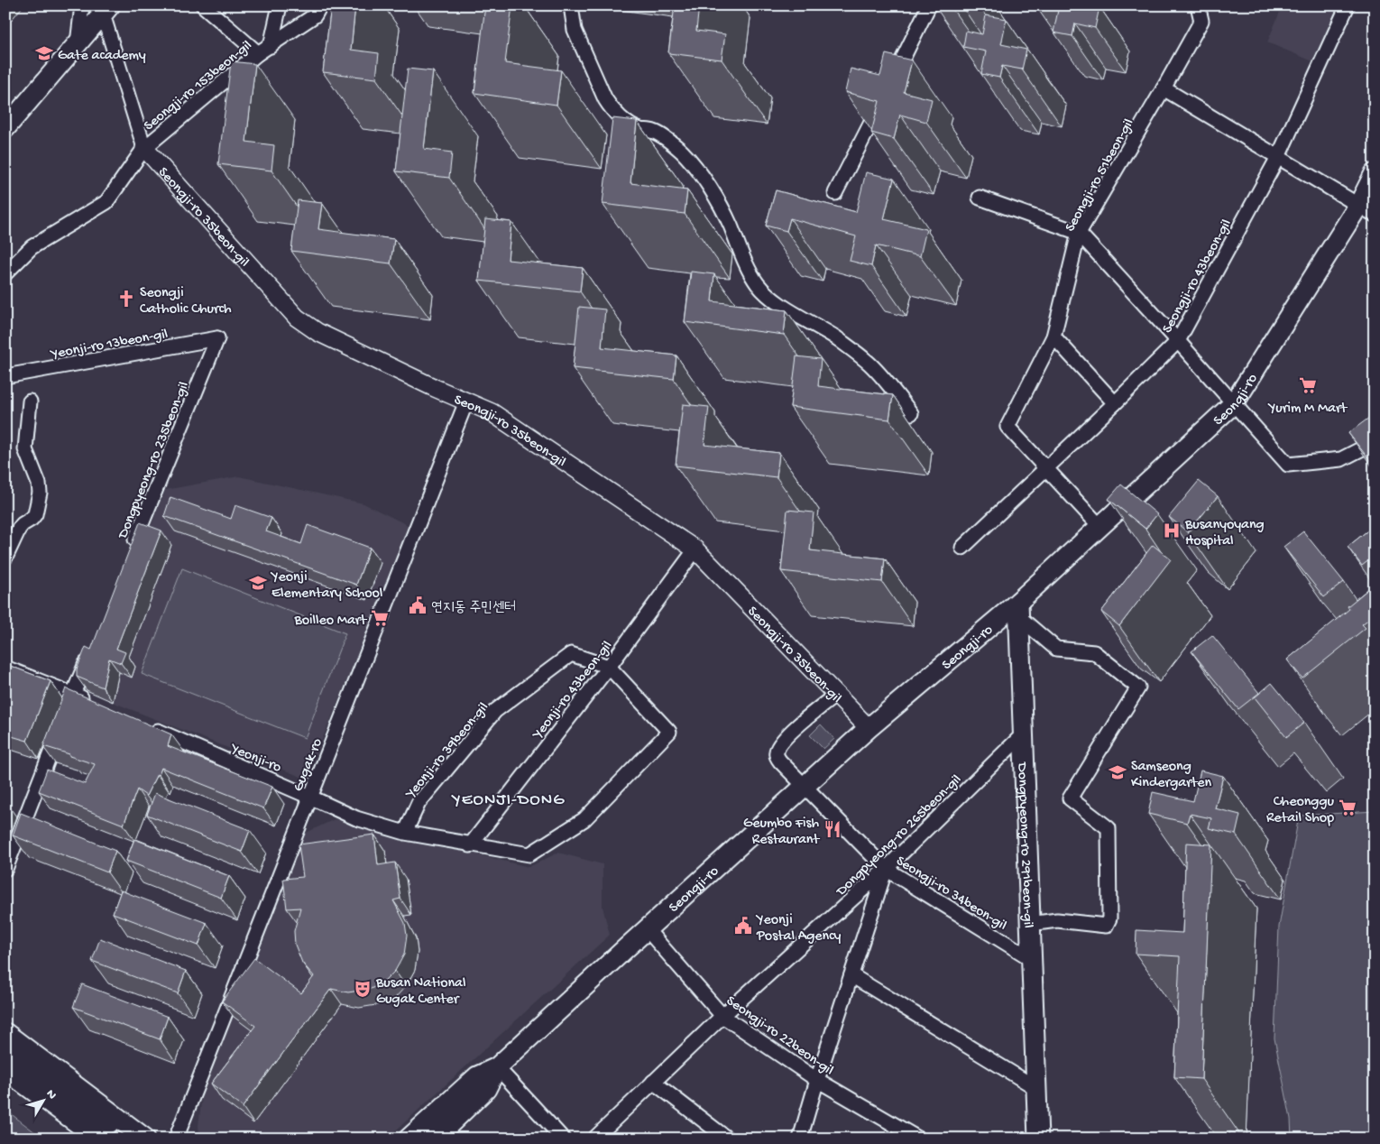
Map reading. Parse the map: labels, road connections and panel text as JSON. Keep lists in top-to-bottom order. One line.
{"streets":{"main road":["Seongji-ro","Dongpyeong-ro 291beon-gil"],"street":["Seongji-ro 153beon-gil","Seongji-ro 51beon-gil","Seongji-ro 35beon-gil","Seongji-ro 43beon-gil","Yeonji-ro 13beon-gil","Dongpyeong-ro 235beon-gil","Yeonji-ro 43beon-gil","Yeonji-ro 39beon-gil","Yeonji-ro","Gugak-ro","Dongpyeong-ro 265beon-gil","Seongji-ro 34beon-gil","Seongji-ro 22beon-gil"]},"crossings":[["Seongji-ro 153beon-gil","Seongji-ro 35beon-gil"],["Seongji-ro 51beon-gil","Seongji-ro 43beon-gil"],["Seongji-ro 51beon-gil","Seongji-ro"],["Seongji-ro 35beon-gil","Seongji-ro"],["Seongji-ro 35beon-gil","Yeonji-ro 43beon-gil"],["Seongji-ro 35beon-gil","Gugak-ro"],["Seongji-ro 35beon-gil","Seongji-ro 34beon-gil"],["Yeonji-ro 13beon-gil","Dongpyeong-ro 235beon-gil"],["Seongji-ro","Dongpyeong-ro 291beon-gil"],["Seongji-ro","Seongji-ro 34beon-gil"],["Seongji-ro","Seongji-ro 22beon-gil"],["Yeonji-ro 43beon-gil","Yeonji-ro 39beon-gil"],["Yeonji-ro 43beon-gil","Yeonji-ro"],["Yeonji-ro 39beon-gil","Yeonji-ro"],["Yeonji-ro","Gugak-ro"],["Dongpyeong-ro 265beon-gil","Dongpyeong-ro 291beon-gil"],["Dongpyeong-ro 265beon-gil","Seongji-ro 34beon-gil"],["Dongpyeong-ro 265beon-gil","Seongji-ro 22beon-gil"],["Dongpyeong-ro 291beon-gil","Seongji-ro 34beon-gil"]],"districts":["YEONJI-DONG"],"places":{"school or university":["Gate academy","Yeonji Elementary School","Samseong Kindergarten"],"church":["Seongji Catholic Church"],"supermarket":["Yurim M Mart","Boilleo Mart","Cheonggu Retail Shop"],"hospital":["Busanyoyang Hospital"],"public building":["연지동 주민센터","Yeonji Postal Agency"],"restaurant":["Geumbo Fish Restaurant"],"theatre":["Busan National Gugak Center"]},"north":"top right"}
